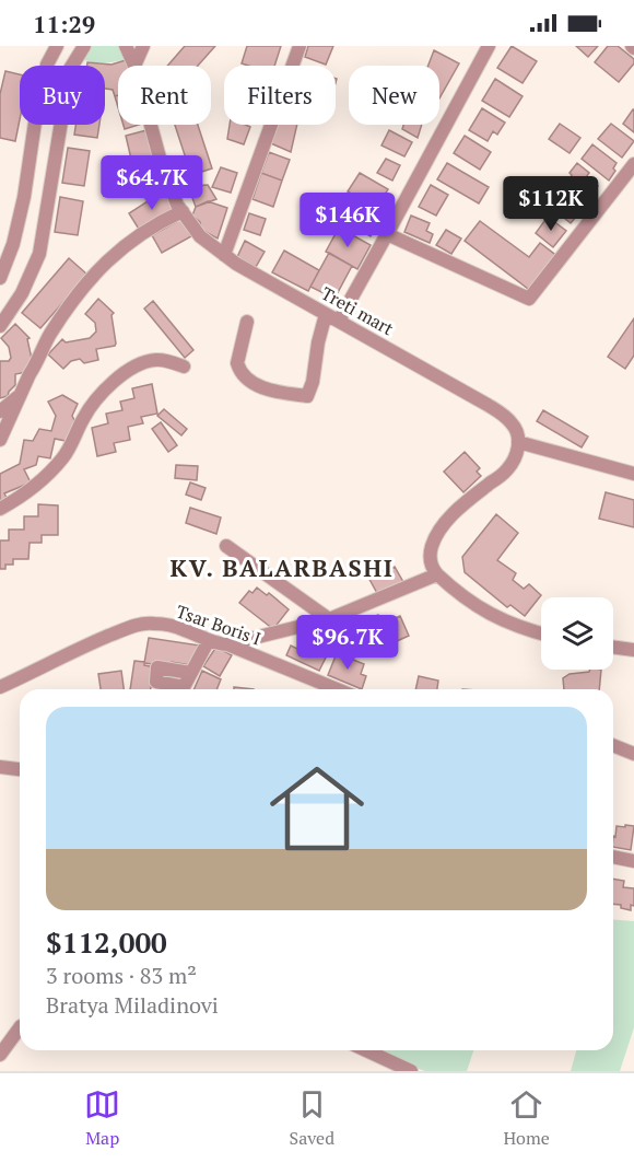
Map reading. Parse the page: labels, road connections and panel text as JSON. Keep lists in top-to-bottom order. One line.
{"streets":{"street":["Treti mart","Tsar Boris I"]},"districts":["KV. BALARBASHI"],"page":{"status":"11:29","chip":["Buy","Rent","Filters","New"],"price":["$64.7K","$112K","$146K","$96.7K"],"list":[{"name":"$112,000","note":"3 rooms · 83 m² · Bratya Miladinovi"}],"tabs":["Map","Saved","Home"]}}
